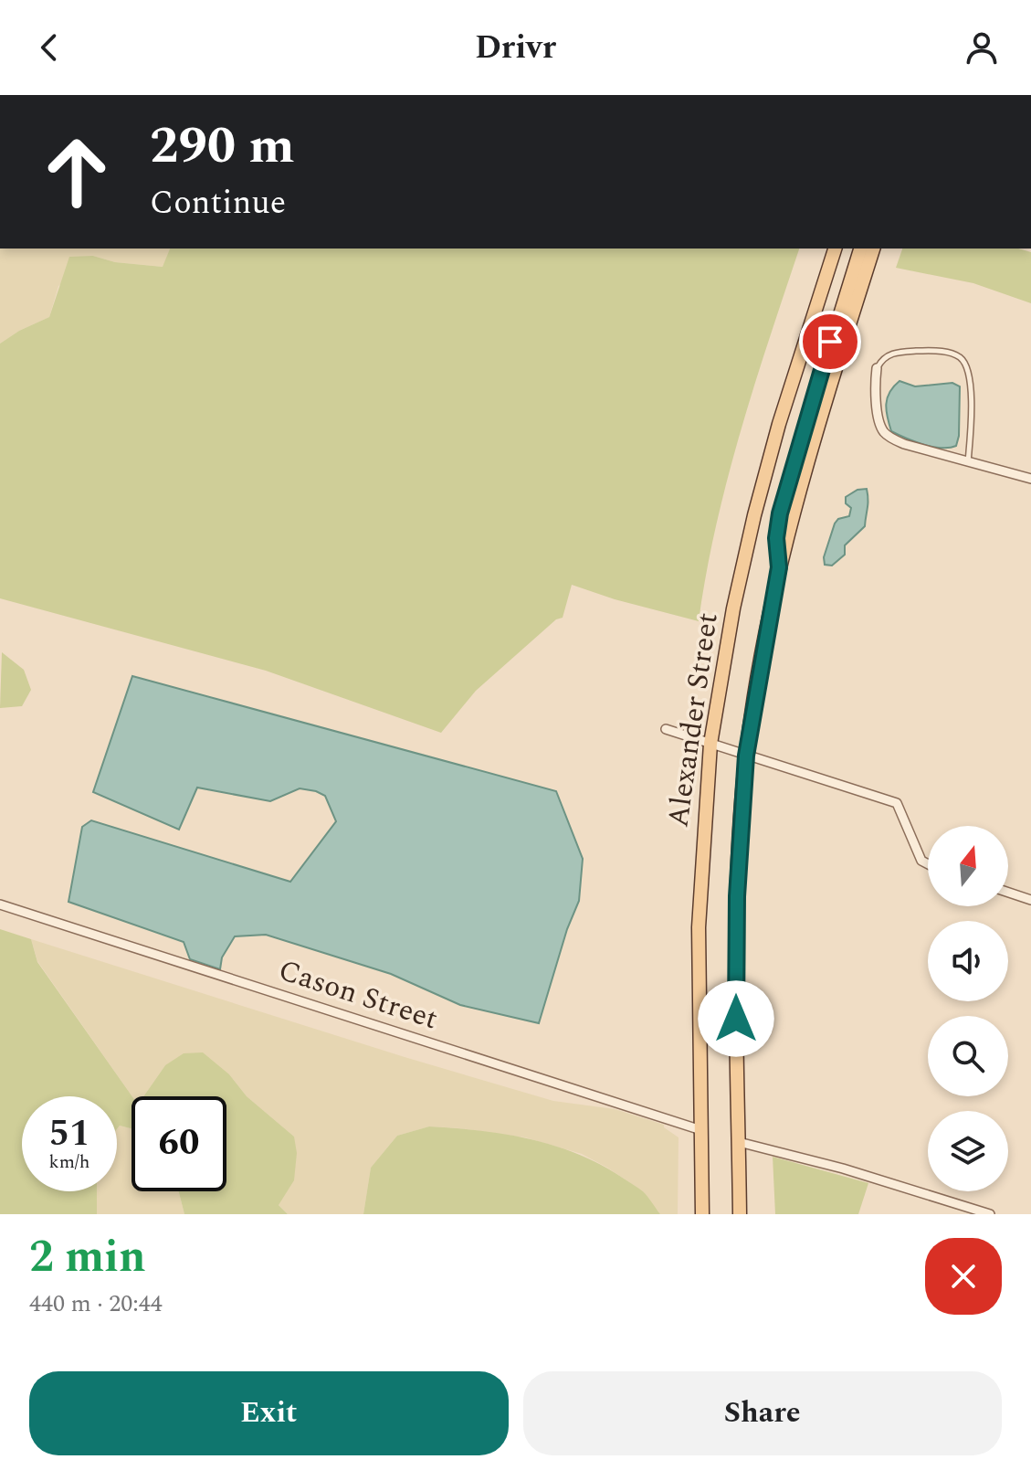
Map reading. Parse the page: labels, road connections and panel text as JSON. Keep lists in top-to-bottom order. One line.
{"streets":{"main road":["Alexander Street"],"street":["Cason Street"]},"crossings":[["Alexander Street","Cason Street"]],"north":"top","page":{"header":"Drivr","turn":["290 m","Continue"],"speed":"51 km/h","limit":"60","heading":["2 min","440 m · 20:44"],"buttons":["Exit","Share"]}}
